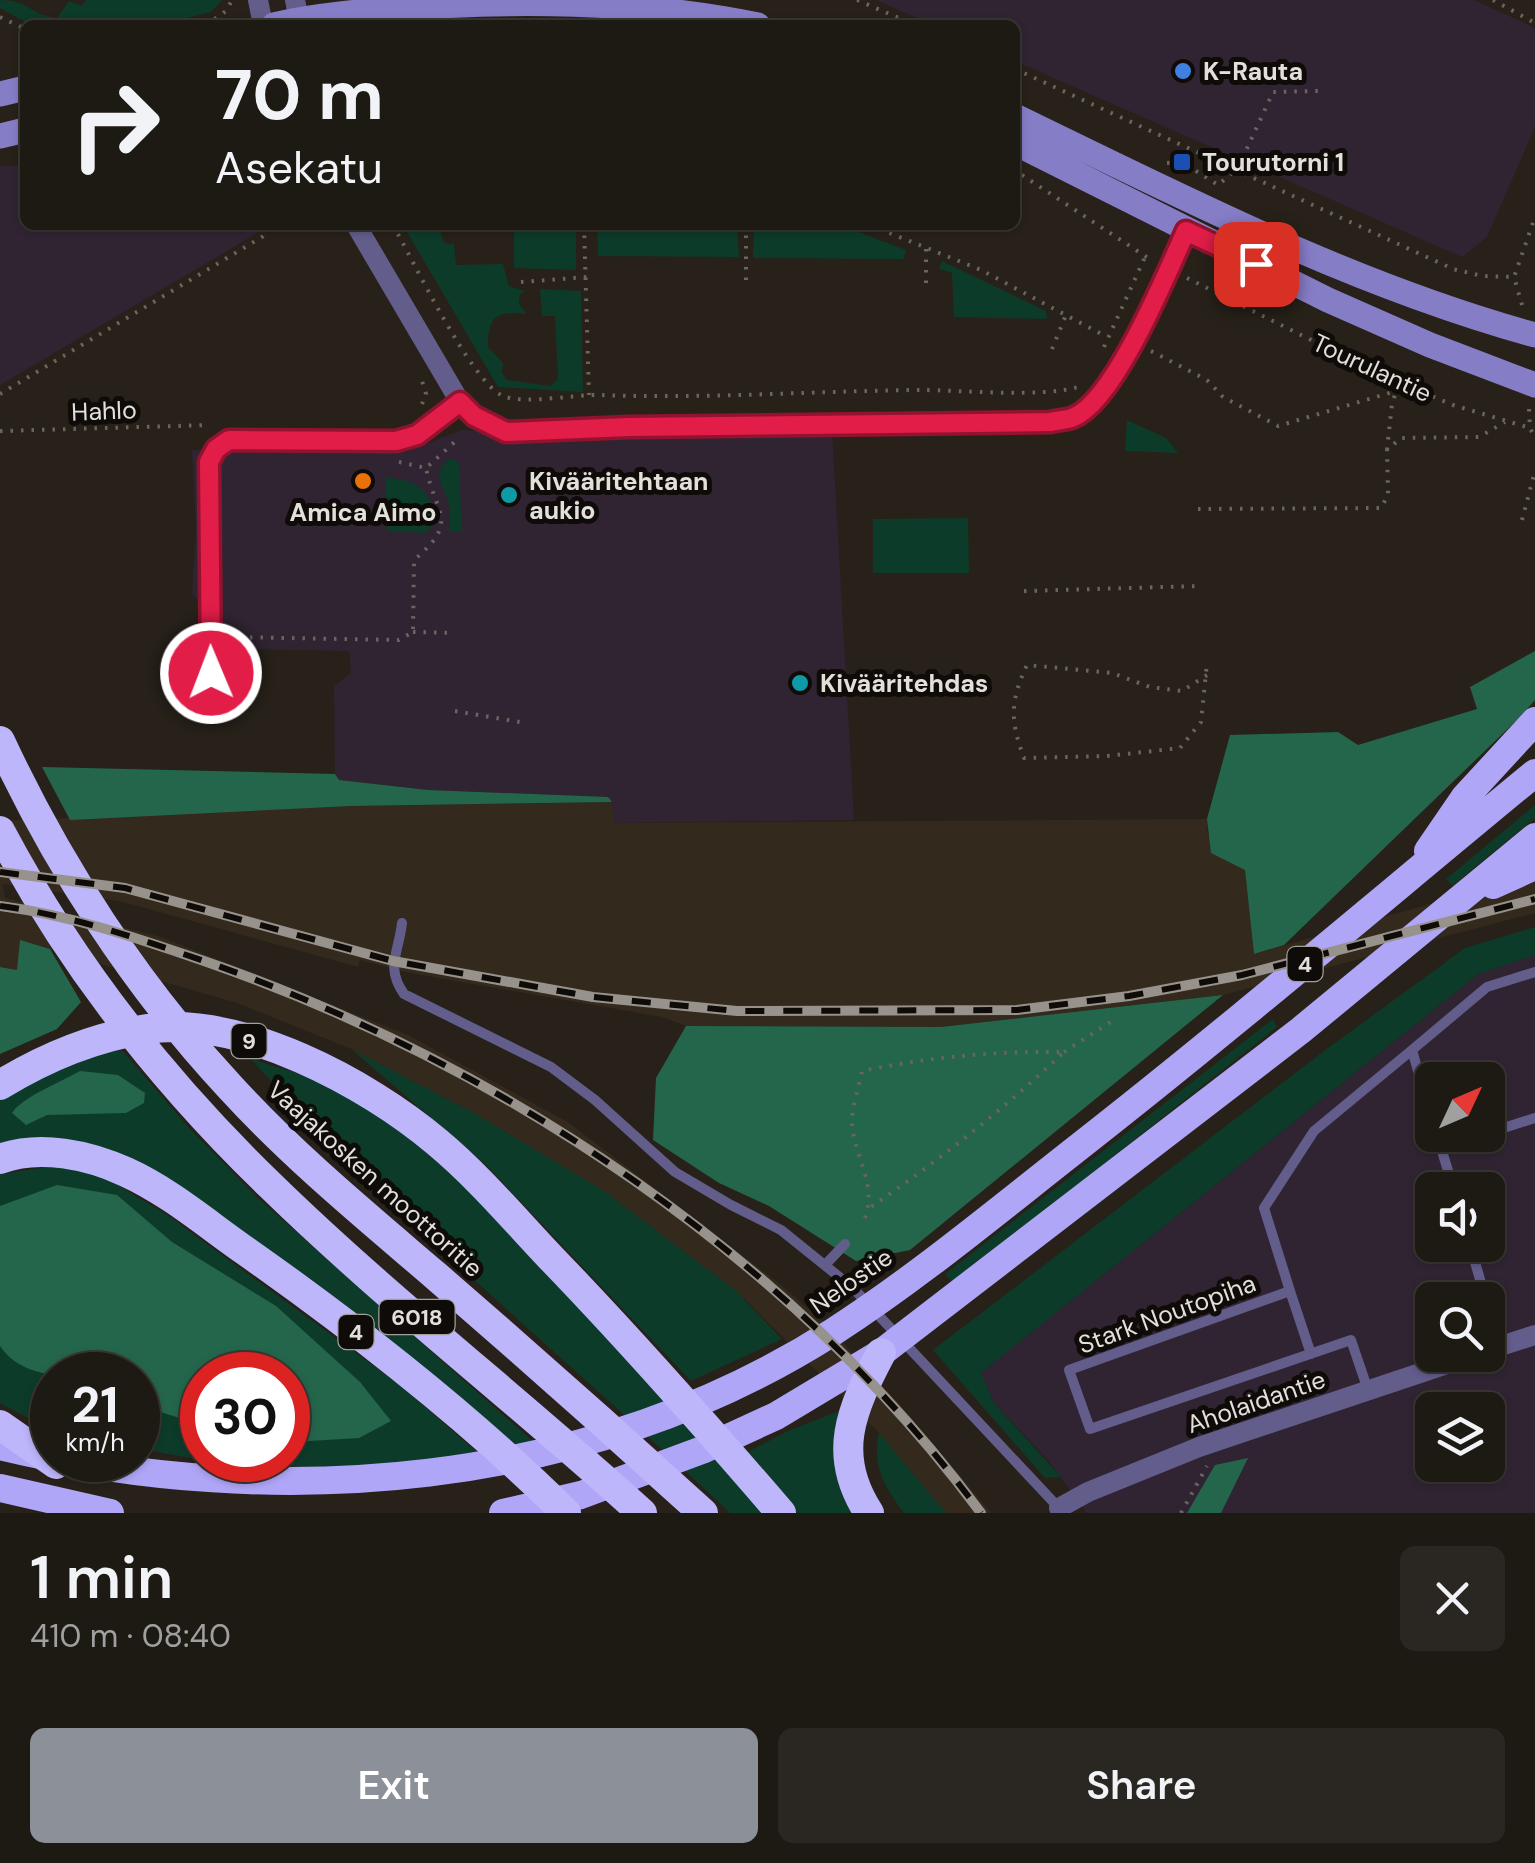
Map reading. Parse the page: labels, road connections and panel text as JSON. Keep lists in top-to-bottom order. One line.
{"streets":{"highway":["4","9","Vaajakosken moottoritie","Nelostie","6018"],"main road":["Tourulantie"],"street":["Aholaidantie"],"lane":["Stark Noutopiha"],"path":["Hahlo"]},"crossings":[["Stark Noutopiha","Aholaidantie"]],"places":{"other":["K-Rauta","Amica Aimo","Kivääritehtaan aukio","Kivääritehdas"],"transit":["Tourutorni 1"]},"north":"top right","page":{"turn":["70 m","Asekatu"],"speed":"21 km/h","limit":"30","heading":["1 min","410 m · 08:40"],"buttons":["Exit","Share"]}}
